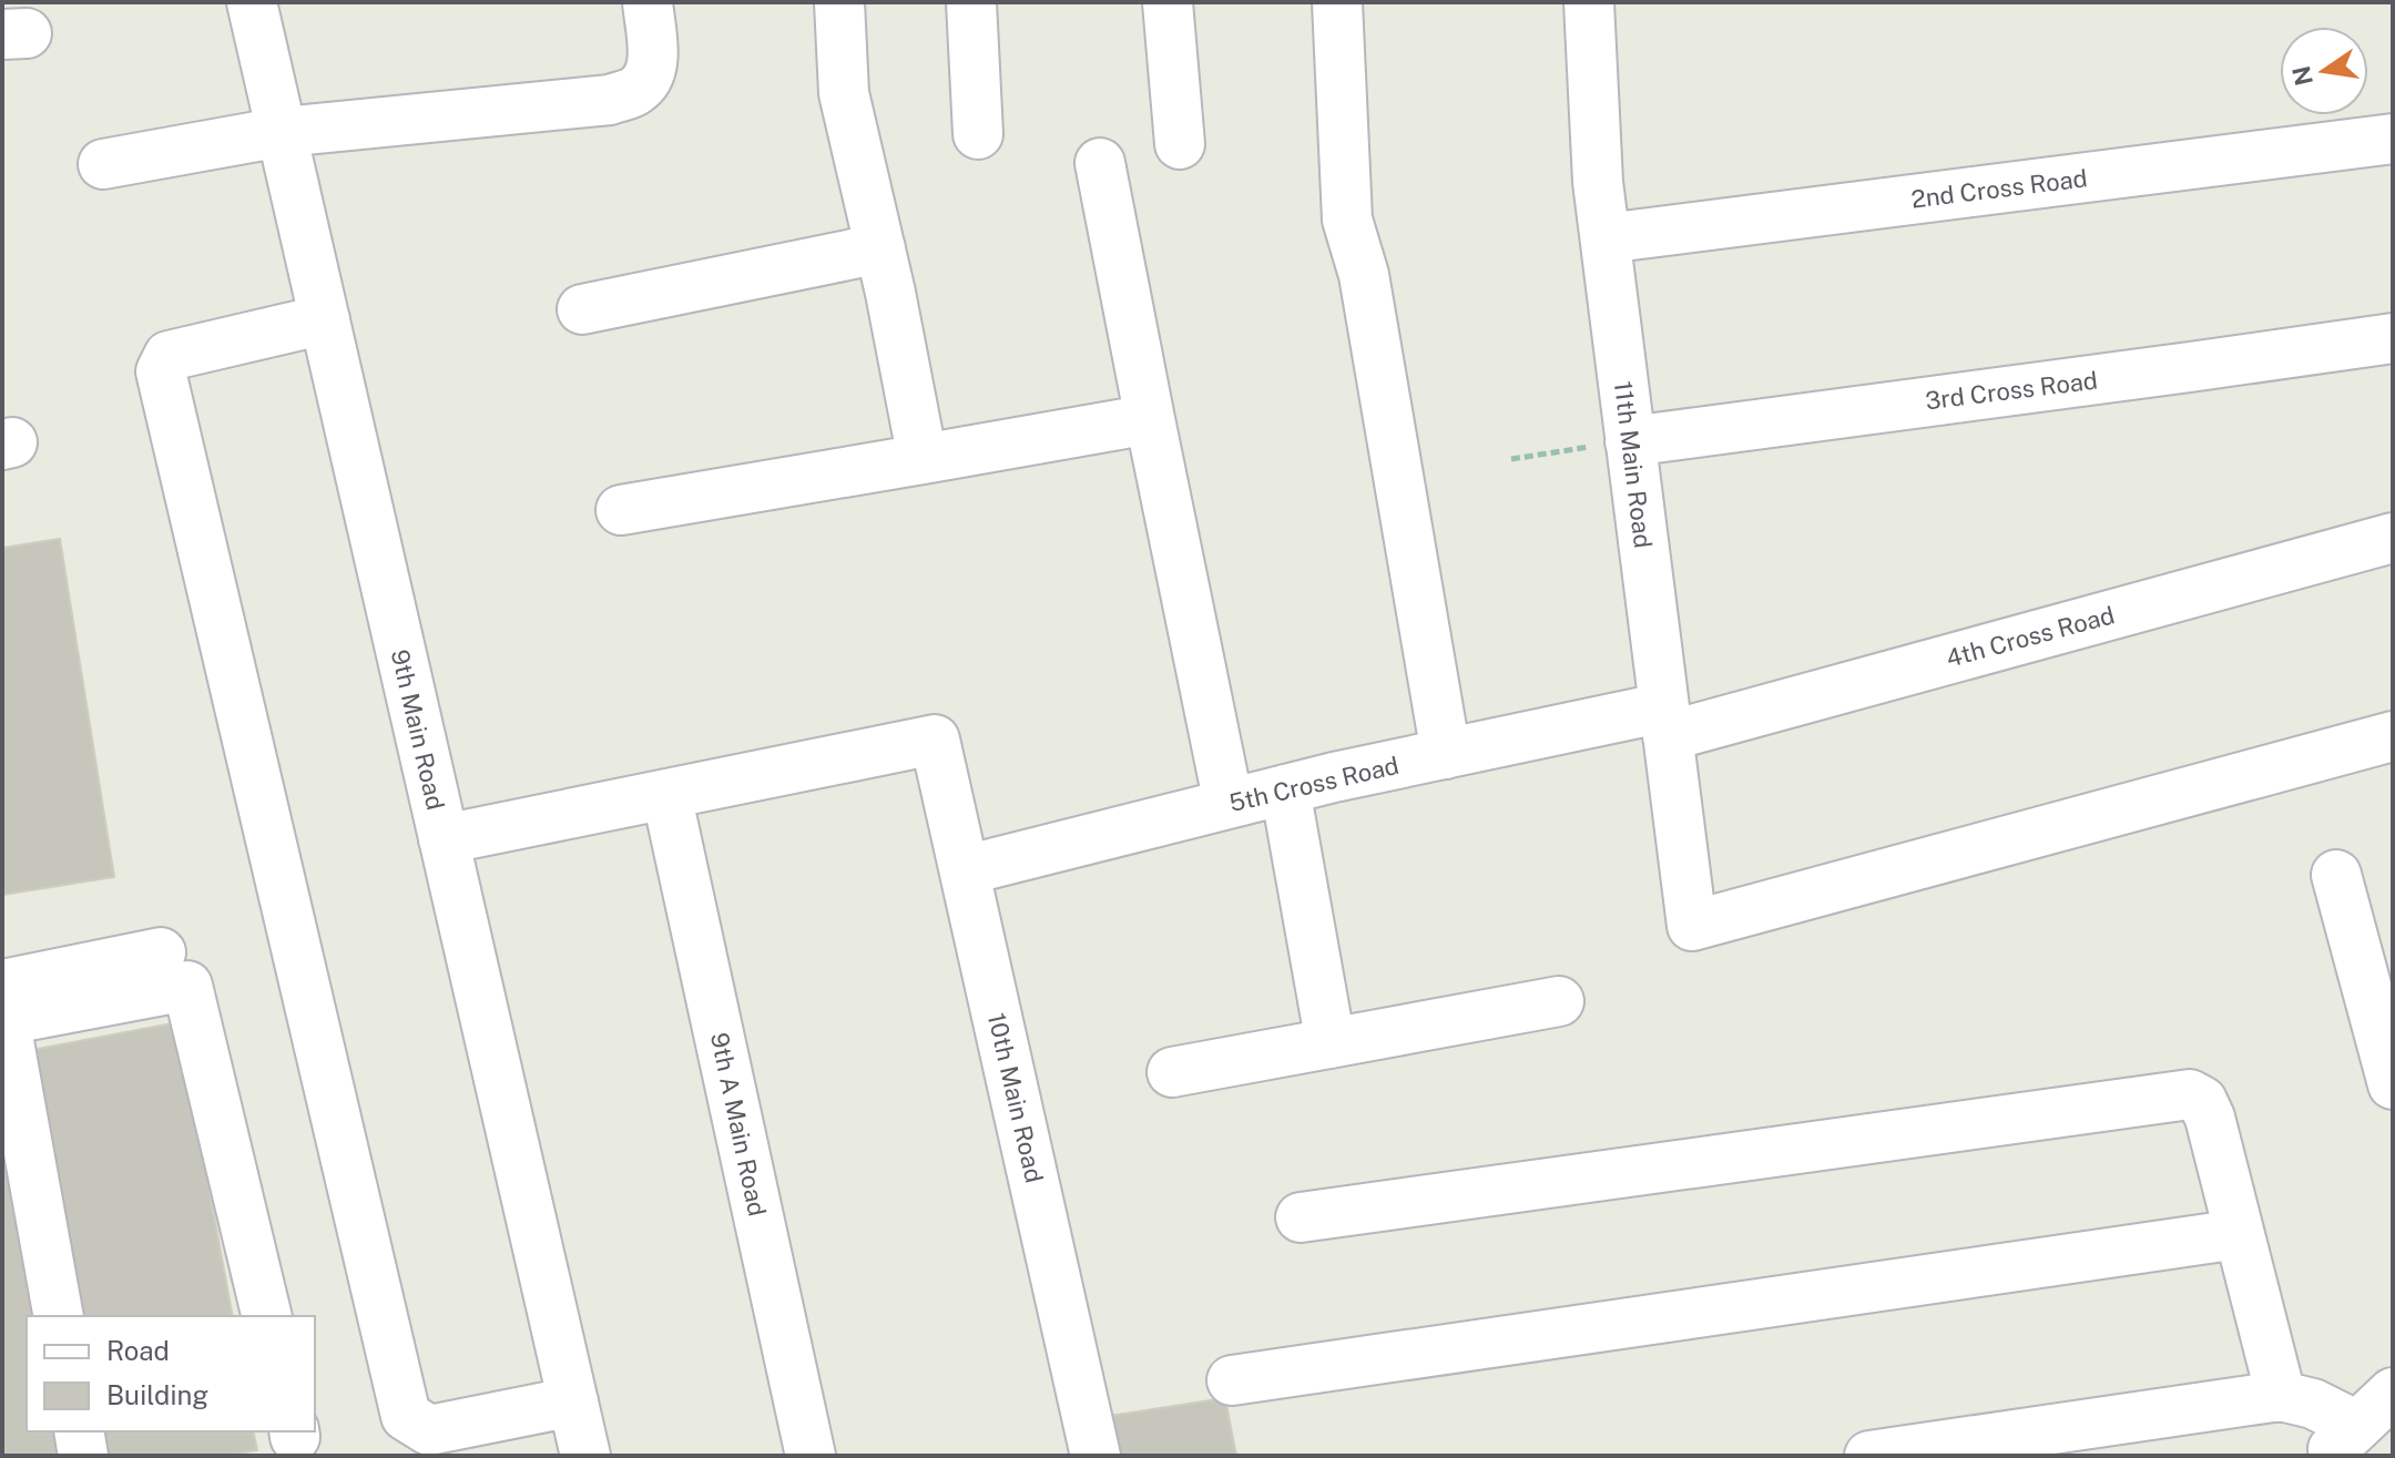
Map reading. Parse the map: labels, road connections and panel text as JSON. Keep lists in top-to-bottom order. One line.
{"streets":{"street":["2nd Cross Road","3rd Cross Road","11th Main Road","4th Cross Road","9th Main Road","5th Cross Road","10th Main Road","9th A Main Road"]},"crossings":[["2nd Cross Road","11th Main Road"],["3rd Cross Road","11th Main Road"],["11th Main Road","4th Cross Road"],["11th Main Road","5th Cross Road"],["4th Cross Road","5th Cross Road"],["5th Cross Road","10th Main Road"],["10th Main Road","9th A Main Road"]],"legend":["Road","Building"],"north":"left"}
